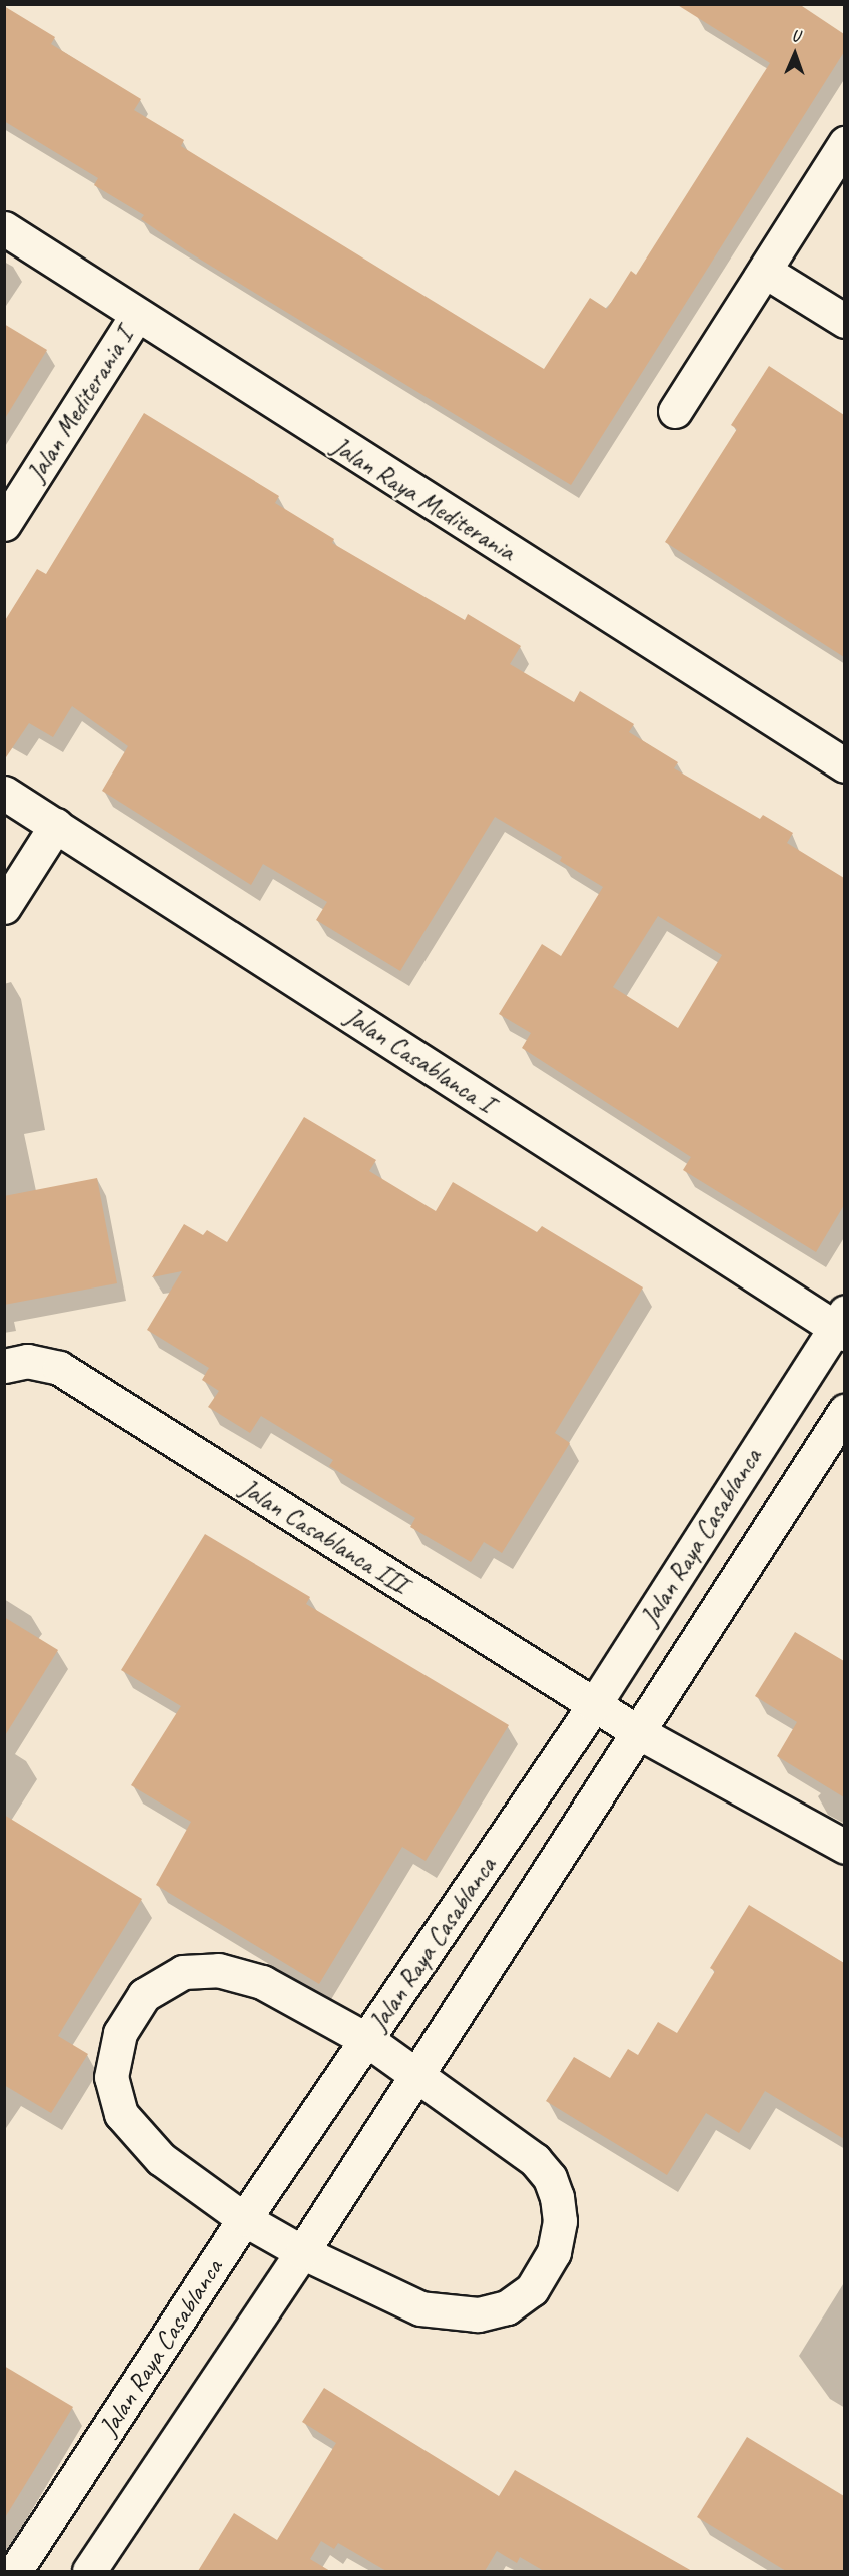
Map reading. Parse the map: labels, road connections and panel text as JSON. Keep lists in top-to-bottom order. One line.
{"streets":{"street":["Jalan Mediterania I","Jalan Raya Mediterania","Jalan Casablanca I","Jalan Casablanca III","Jalan Raya Casablanca"]},"crossings":[["Jalan Mediterania I","Jalan Raya Mediterania"],["Jalan Casablanca I","Jalan Raya Casablanca"],["Jalan Casablanca III","Jalan Raya Casablanca"]],"north":"top"}
